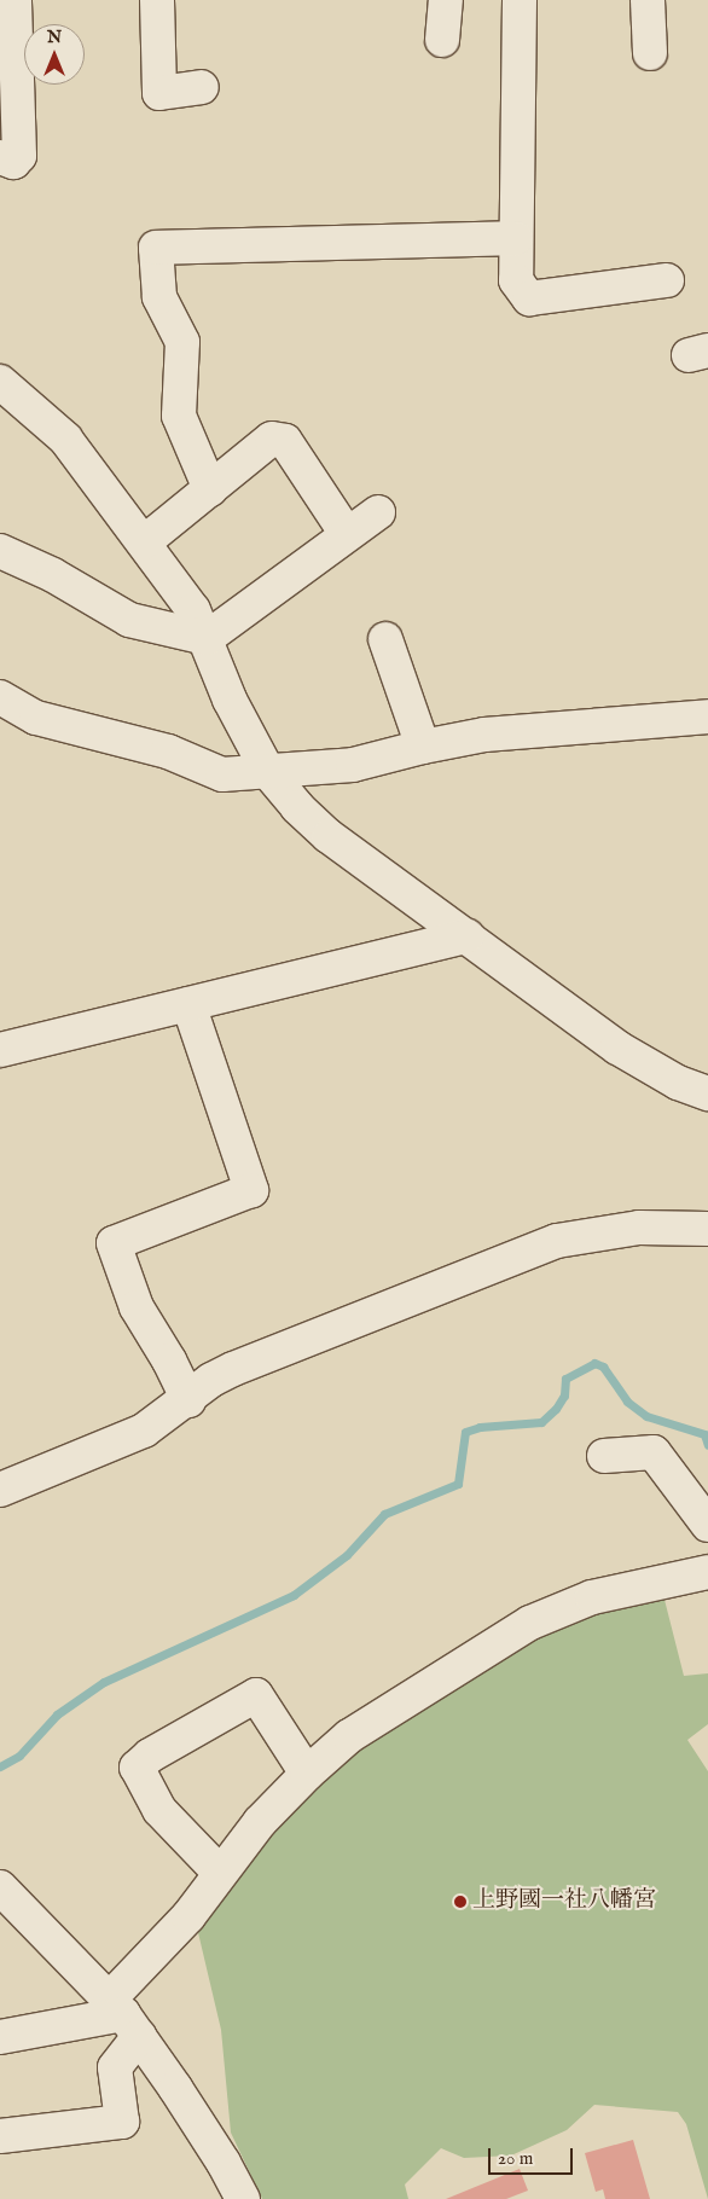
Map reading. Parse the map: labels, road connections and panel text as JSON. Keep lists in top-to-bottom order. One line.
{"places":["上野國一社八幡宮"],"scale_bar":"20 m","north":"top"}
